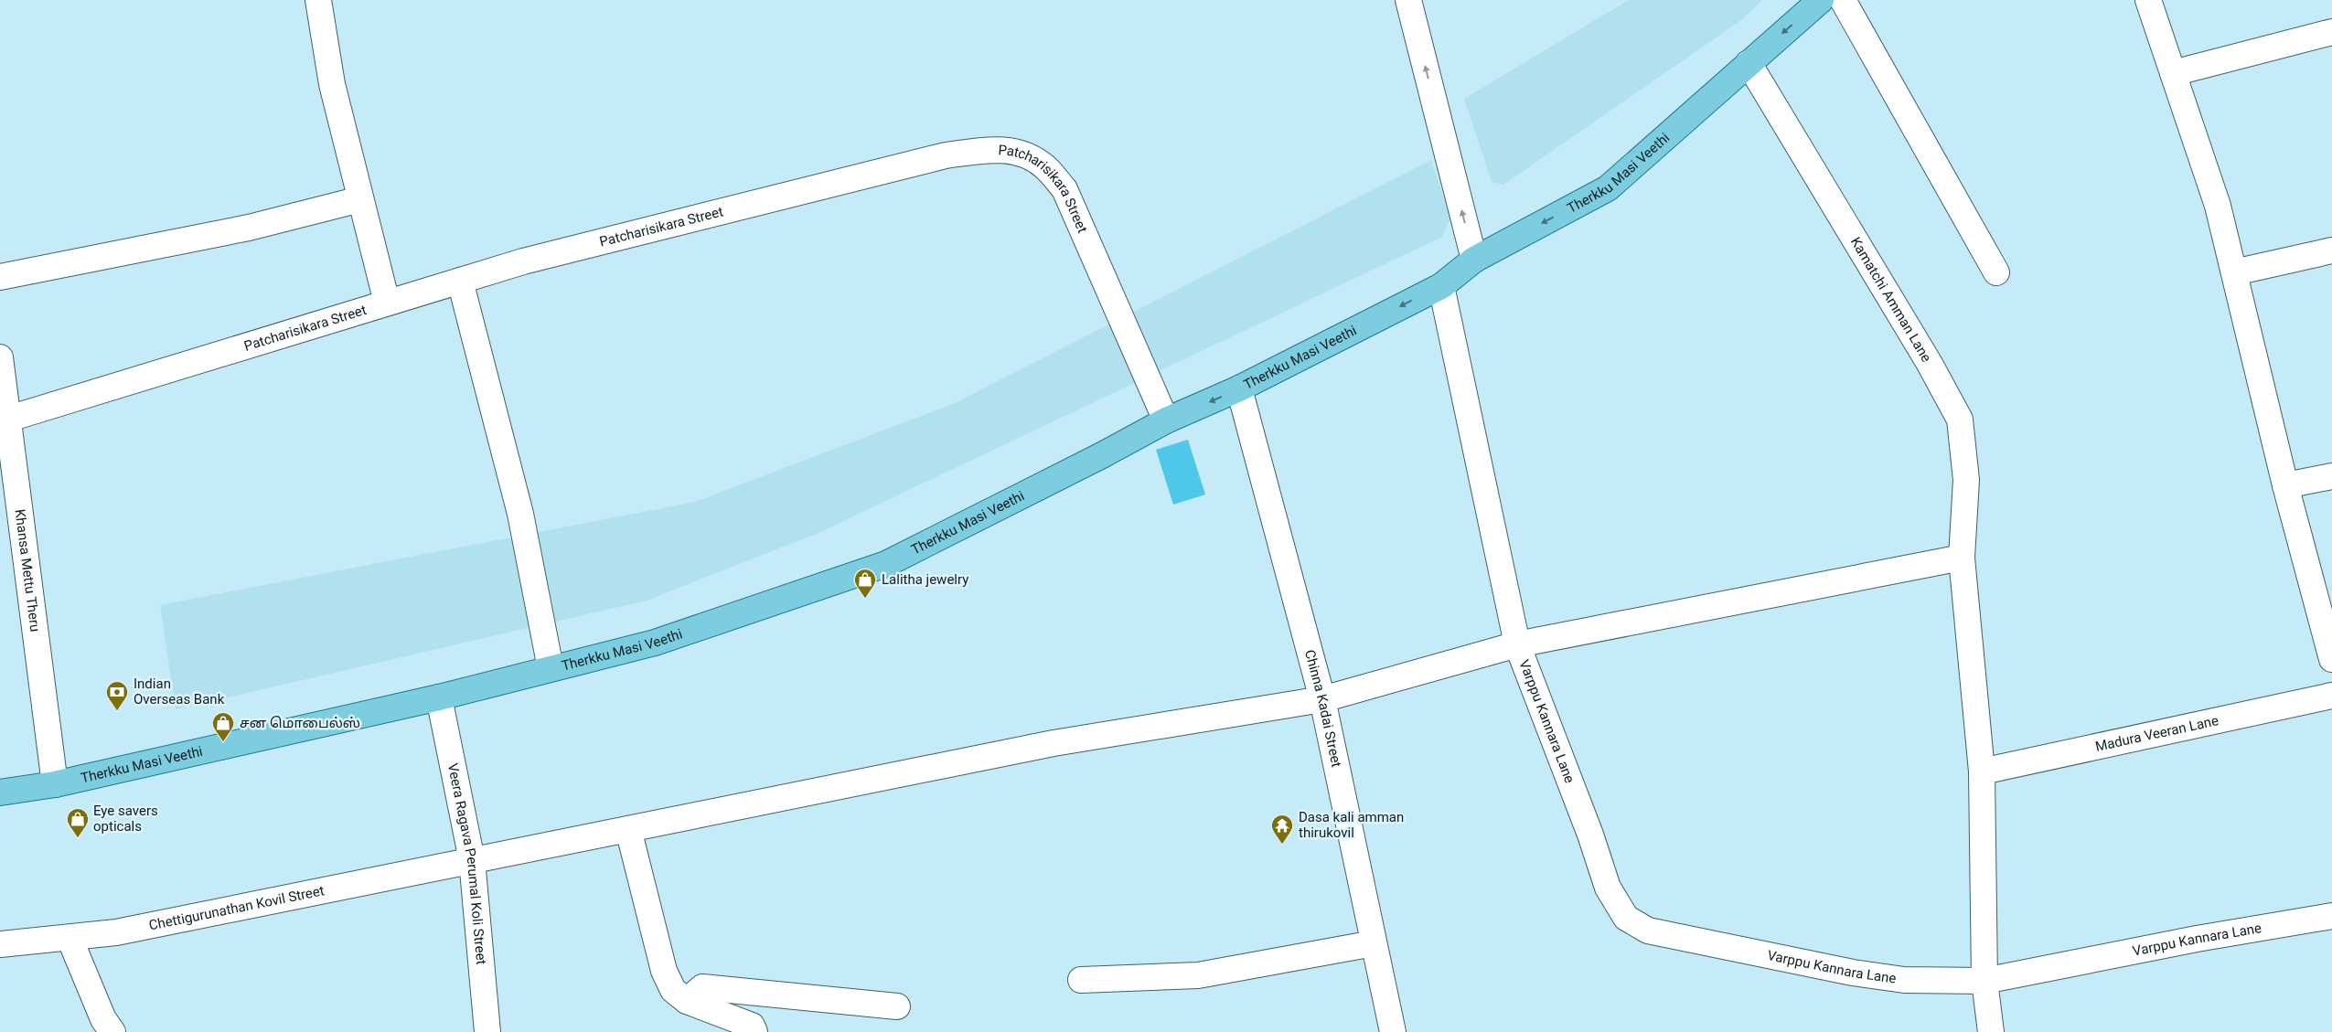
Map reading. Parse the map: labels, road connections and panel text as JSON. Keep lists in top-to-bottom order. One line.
{"streets":{"main road":["Therkku Masi Veethi"],"street":["Patcharisikara Street","Kamatchi Amman Lane","Khansa Mettu Theru","Chinna Kadai Street","Varppu Kannara Lane","Madura Veeran Lane","Veera Ragava Perumal Koli Street","Chettigurunathan Kovil Street"]},"crossings":[["Therkku Masi Veethi","Patcharisikara Street"],["Therkku Masi Veethi","Kamatchi Amman Lane"],["Therkku Masi Veethi","Khansa Mettu Theru"],["Therkku Masi Veethi","Chinna Kadai Street"],["Therkku Masi Veethi","Varppu Kannara Lane"],["Therkku Masi Veethi","Veera Ragava Perumal Koli Street"],["Patcharisikara Street","Khansa Mettu Theru"],["Kamatchi Amman Lane","Varppu Kannara Lane"],["Kamatchi Amman Lane","Madura Veeran Lane"],["Kamatchi Amman Lane","Chettigurunathan Kovil Street"],["Chinna Kadai Street","Chettigurunathan Kovil Street"],["Varppu Kannara Lane","Chettigurunathan Kovil Street"],["Veera Ragava Perumal Koli Street","Chettigurunathan Kovil Street"]],"one_way":["Therkku Masi Veethi"],"places":{"shop":["Lalitha jewelry","சன மொபைல்ஸ்","Eye savers opticals"],"bank":["Indian Overseas Bank"],"temple":["Dasa kali amman thirukovil"]}}
